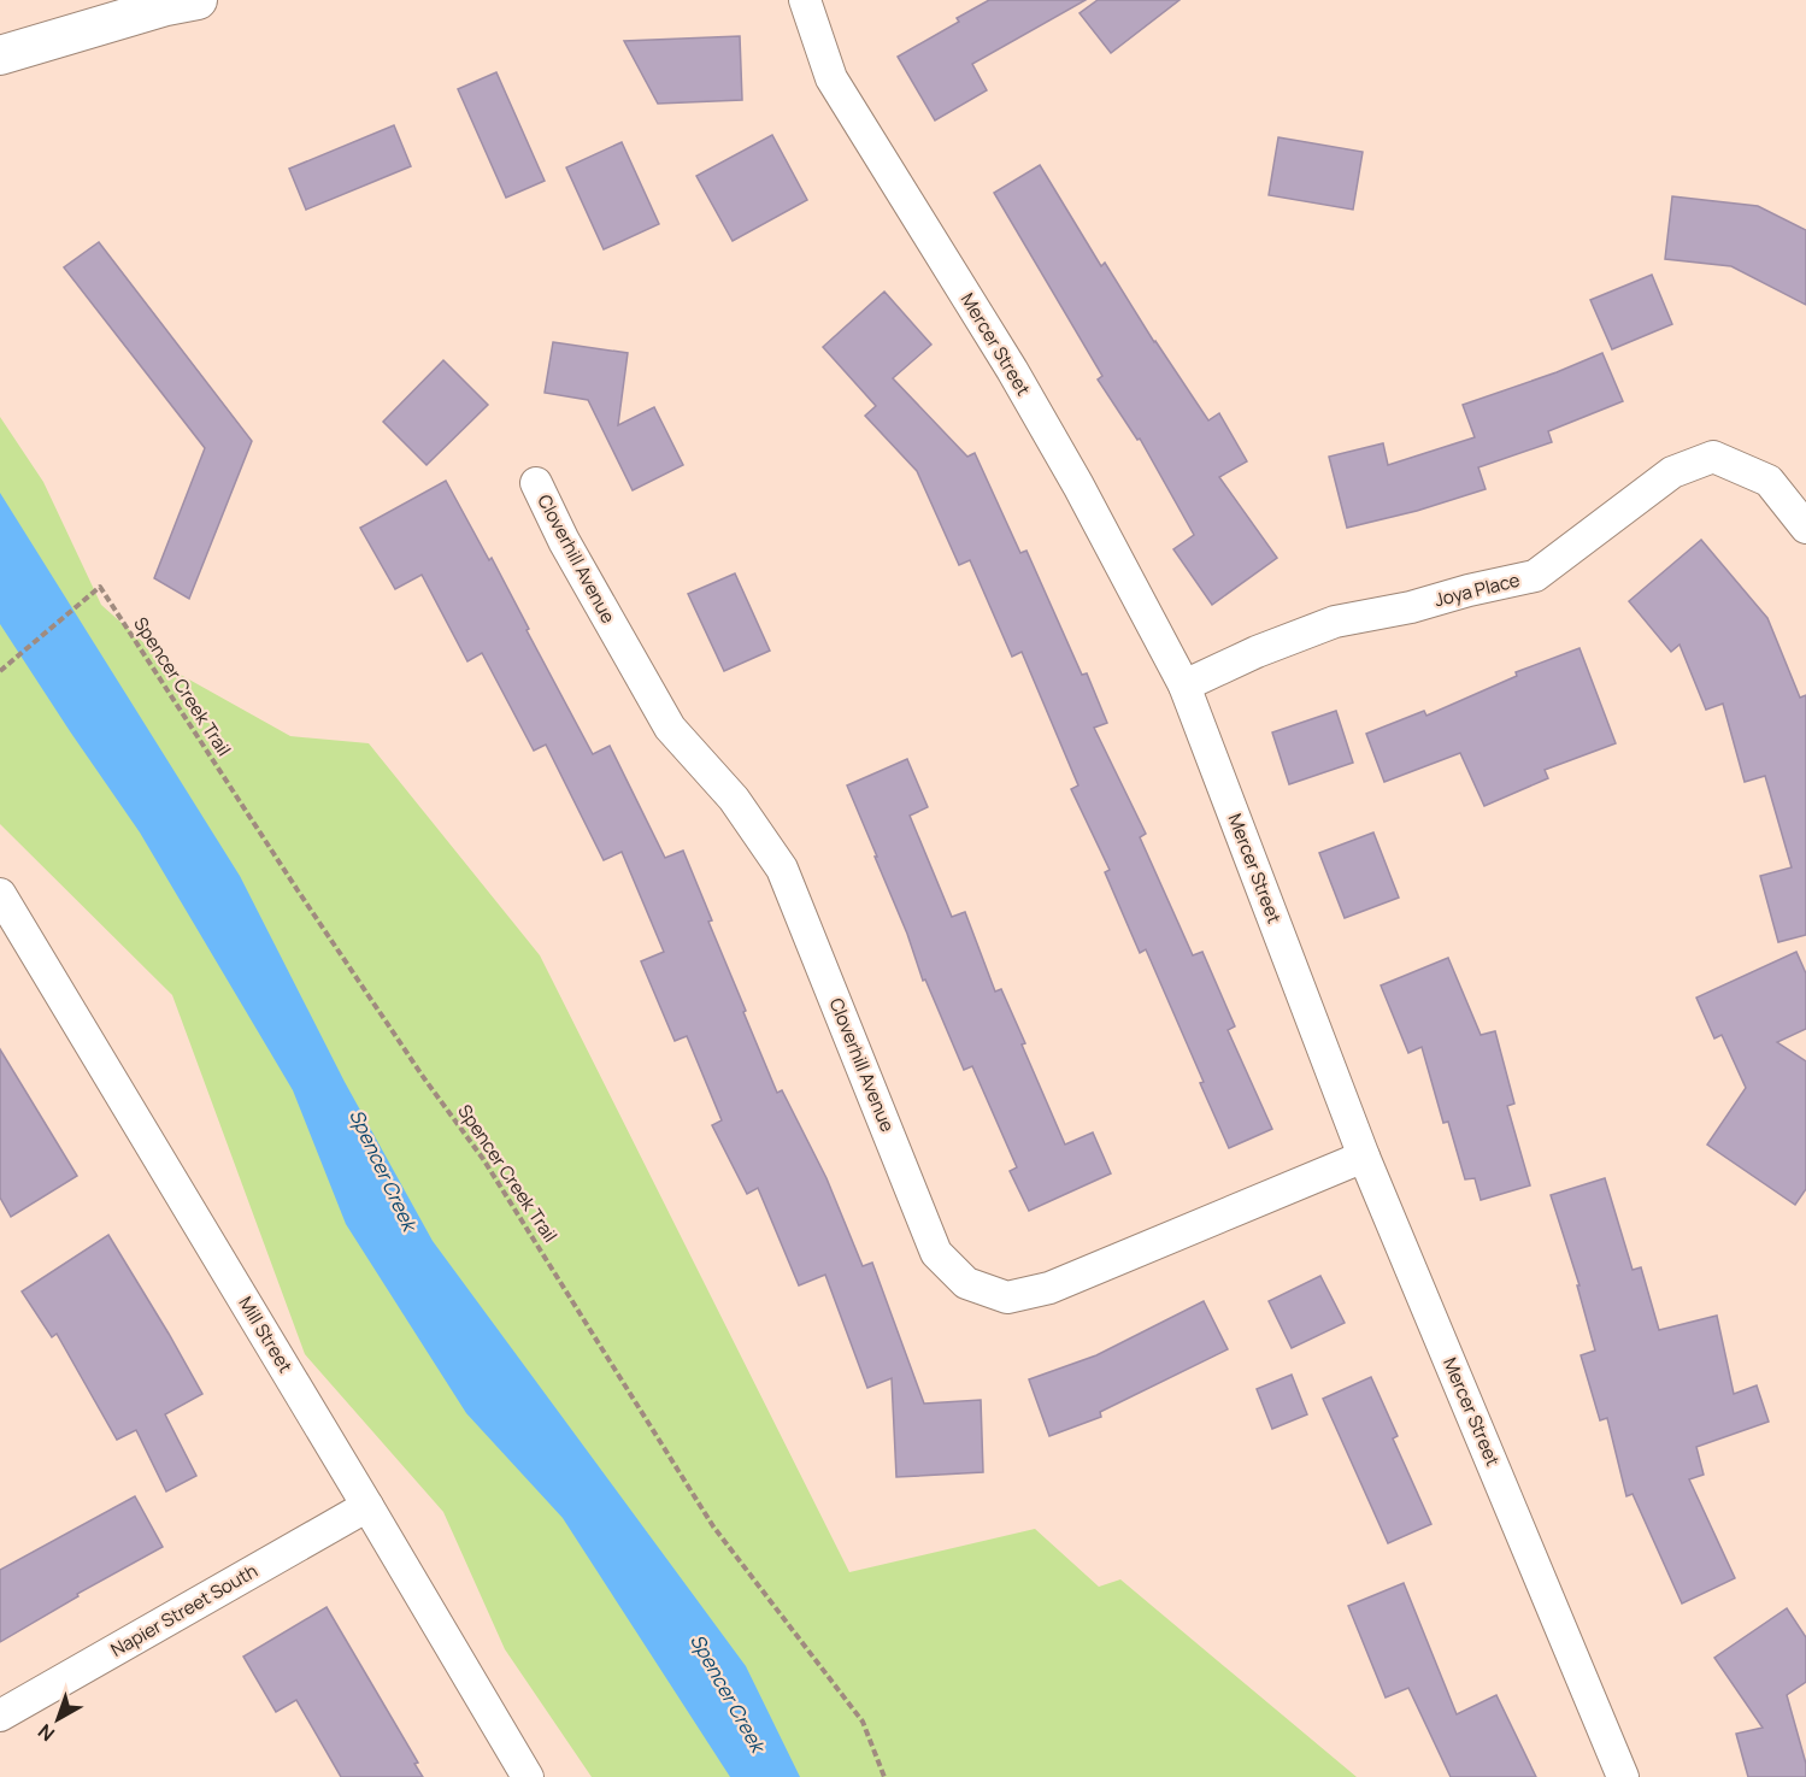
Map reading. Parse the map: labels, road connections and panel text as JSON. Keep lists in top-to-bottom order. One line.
{"streets":{"street":["Mercer Street","Cloverhill Avenue","Joya Place","Mill Street","Napier Street South"],"path":["Spencer Creek Trail"]},"crossings":[["Mercer Street","Cloverhill Avenue"],["Mercer Street","Joya Place"],["Mill Street","Napier Street South"]],"water":["Spencer Creek"],"north":"bottom left"}
